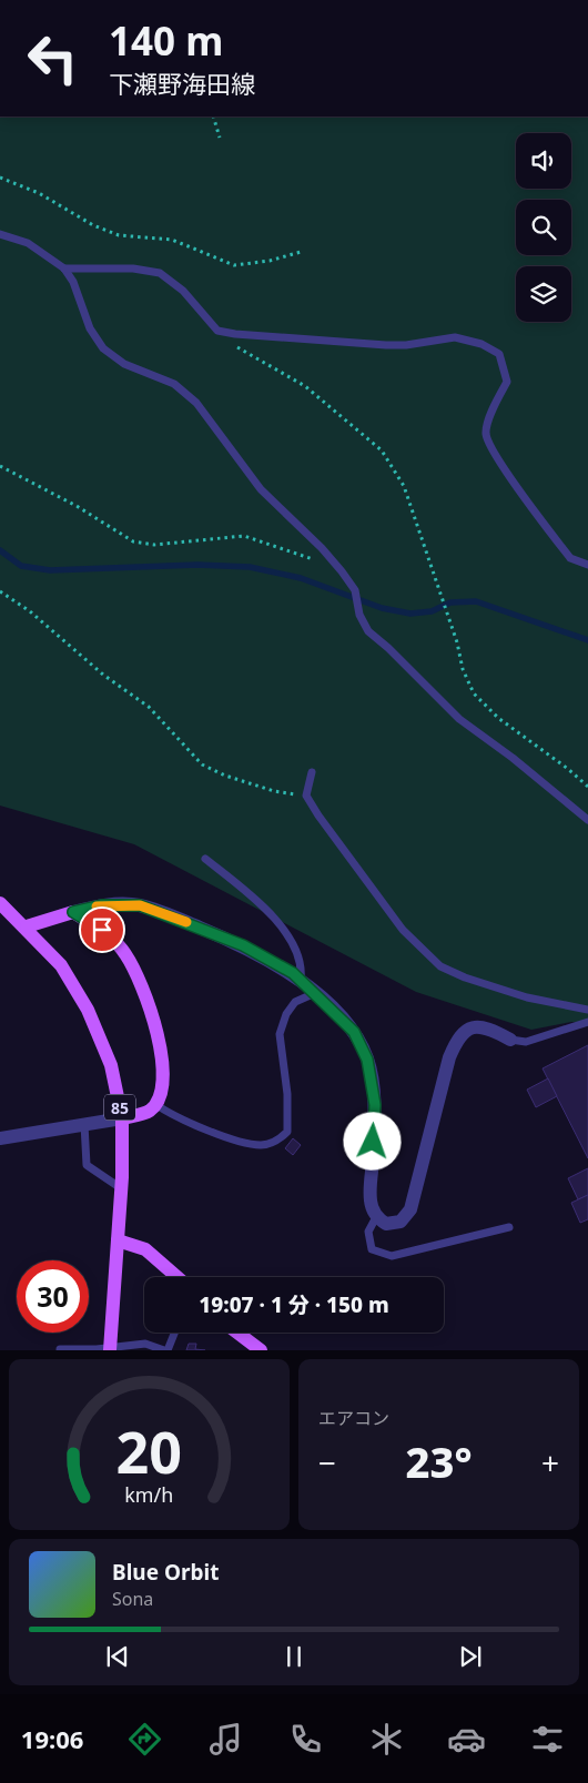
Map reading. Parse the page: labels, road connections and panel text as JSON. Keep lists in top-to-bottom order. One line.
{"streets":{"main road":["85"]},"page":{"turn":["140 m","下瀬野海田線"],"limit":"30","trip":"19:07 · 1 分 · 150 m","tile":"エアコン","heat":["−","23°","+"],"song":["Blue Orbit","Sona"],"tabs":"19:06","gauge":["20","km/h"]}}
